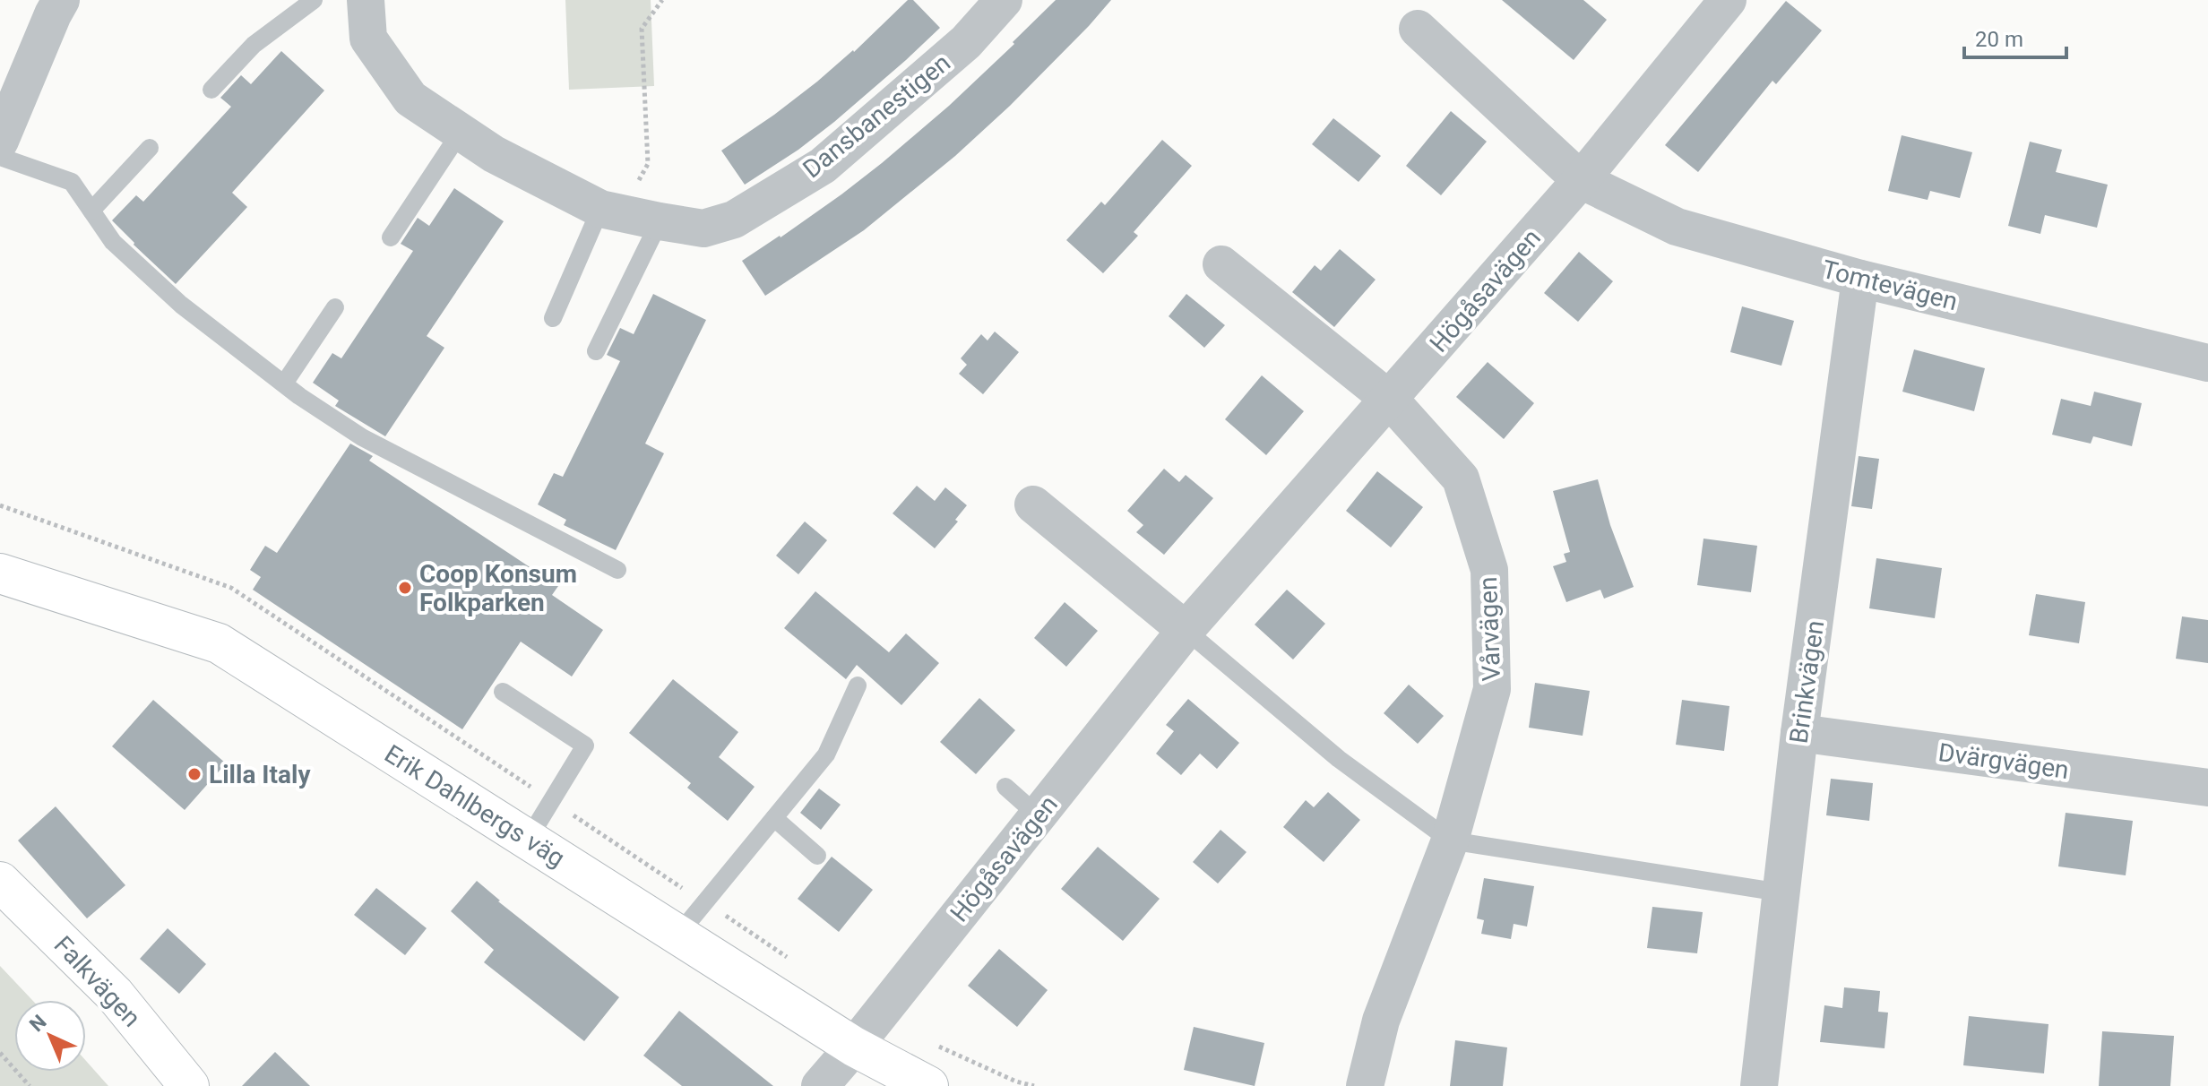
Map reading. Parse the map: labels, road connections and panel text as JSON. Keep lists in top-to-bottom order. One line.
{"streets":{"street":["Dansbanestigen","Tomtevägen","Högåsavägen","Vårvägen","Brinkvägen","Dvärgvägen","Erik Dahlbergs väg","Falkvägen"]},"crossings":[["Tomtevägen","Högåsavägen"],["Tomtevägen","Brinkvägen"],["Högåsavägen","Vårvägen"],["Högåsavägen","Erik Dahlbergs väg"],["Brinkvägen","Dvärgvägen"]],"places":["Coop Konsum Folkparken","Lilla Italy"],"scale_bar":"20 m","north":"top left"}
